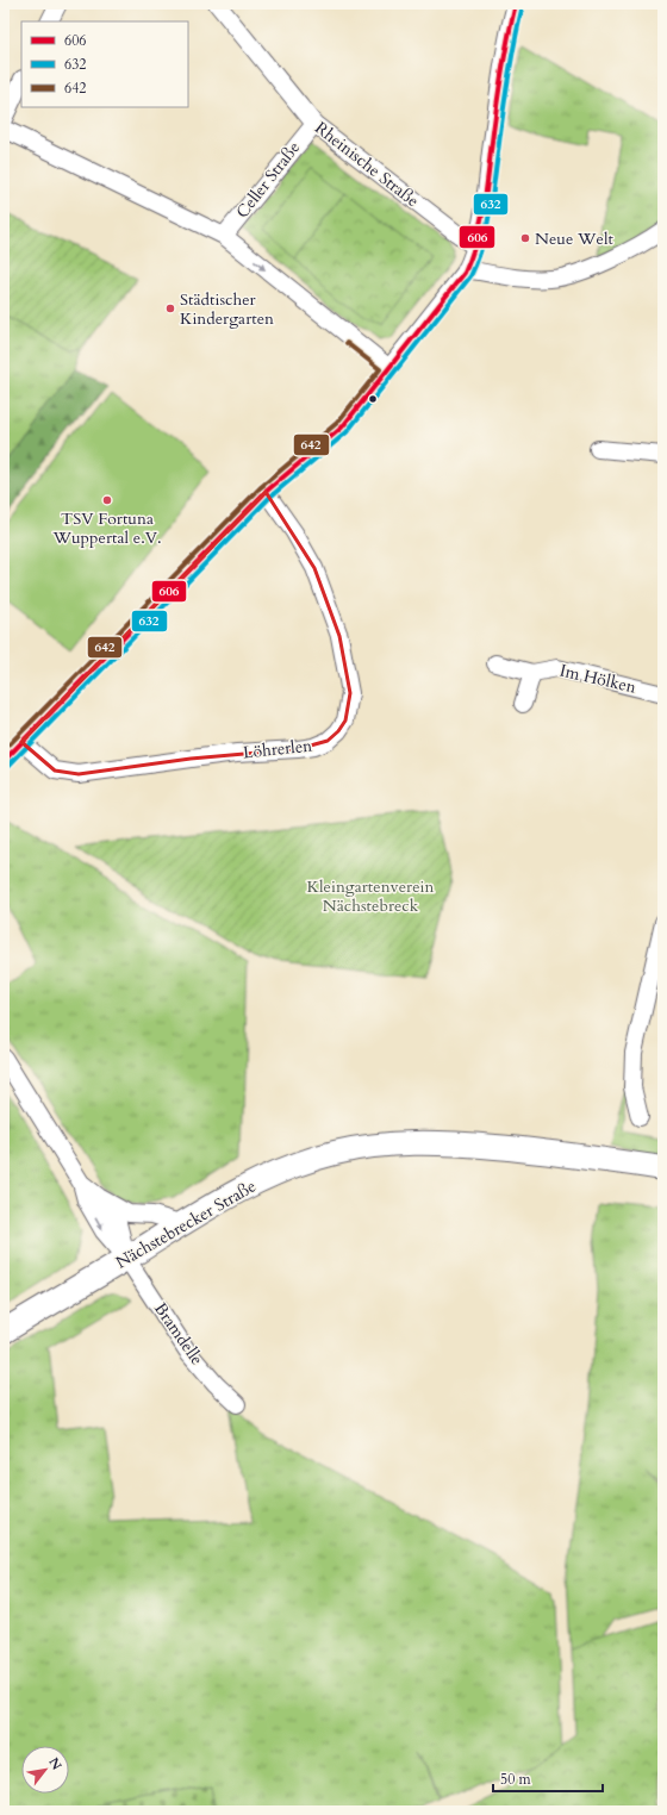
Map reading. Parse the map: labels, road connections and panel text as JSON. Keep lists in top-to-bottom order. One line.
{"streets":{"main road":["Nächstebrecker Straße"],"street":["Rheinische Straße","Celler Straße","Im Hölken","Löhrerlen","Bramdelle"]},"crossings":[["Rheinische Straße","Celler Straße"],["Nächstebrecker Straße","Bramdelle"]],"parks":["Kleingartenverein Nächstebreck"],"places":["Neue Welt","Städtischer Kindergarten","TSV Fortuna Wuppertal e.V."],"lines":["transit line 606","transit line 632","transit line 642"],"legend":["606","632","642"],"scale_bar":"50 m","north":"top right"}
